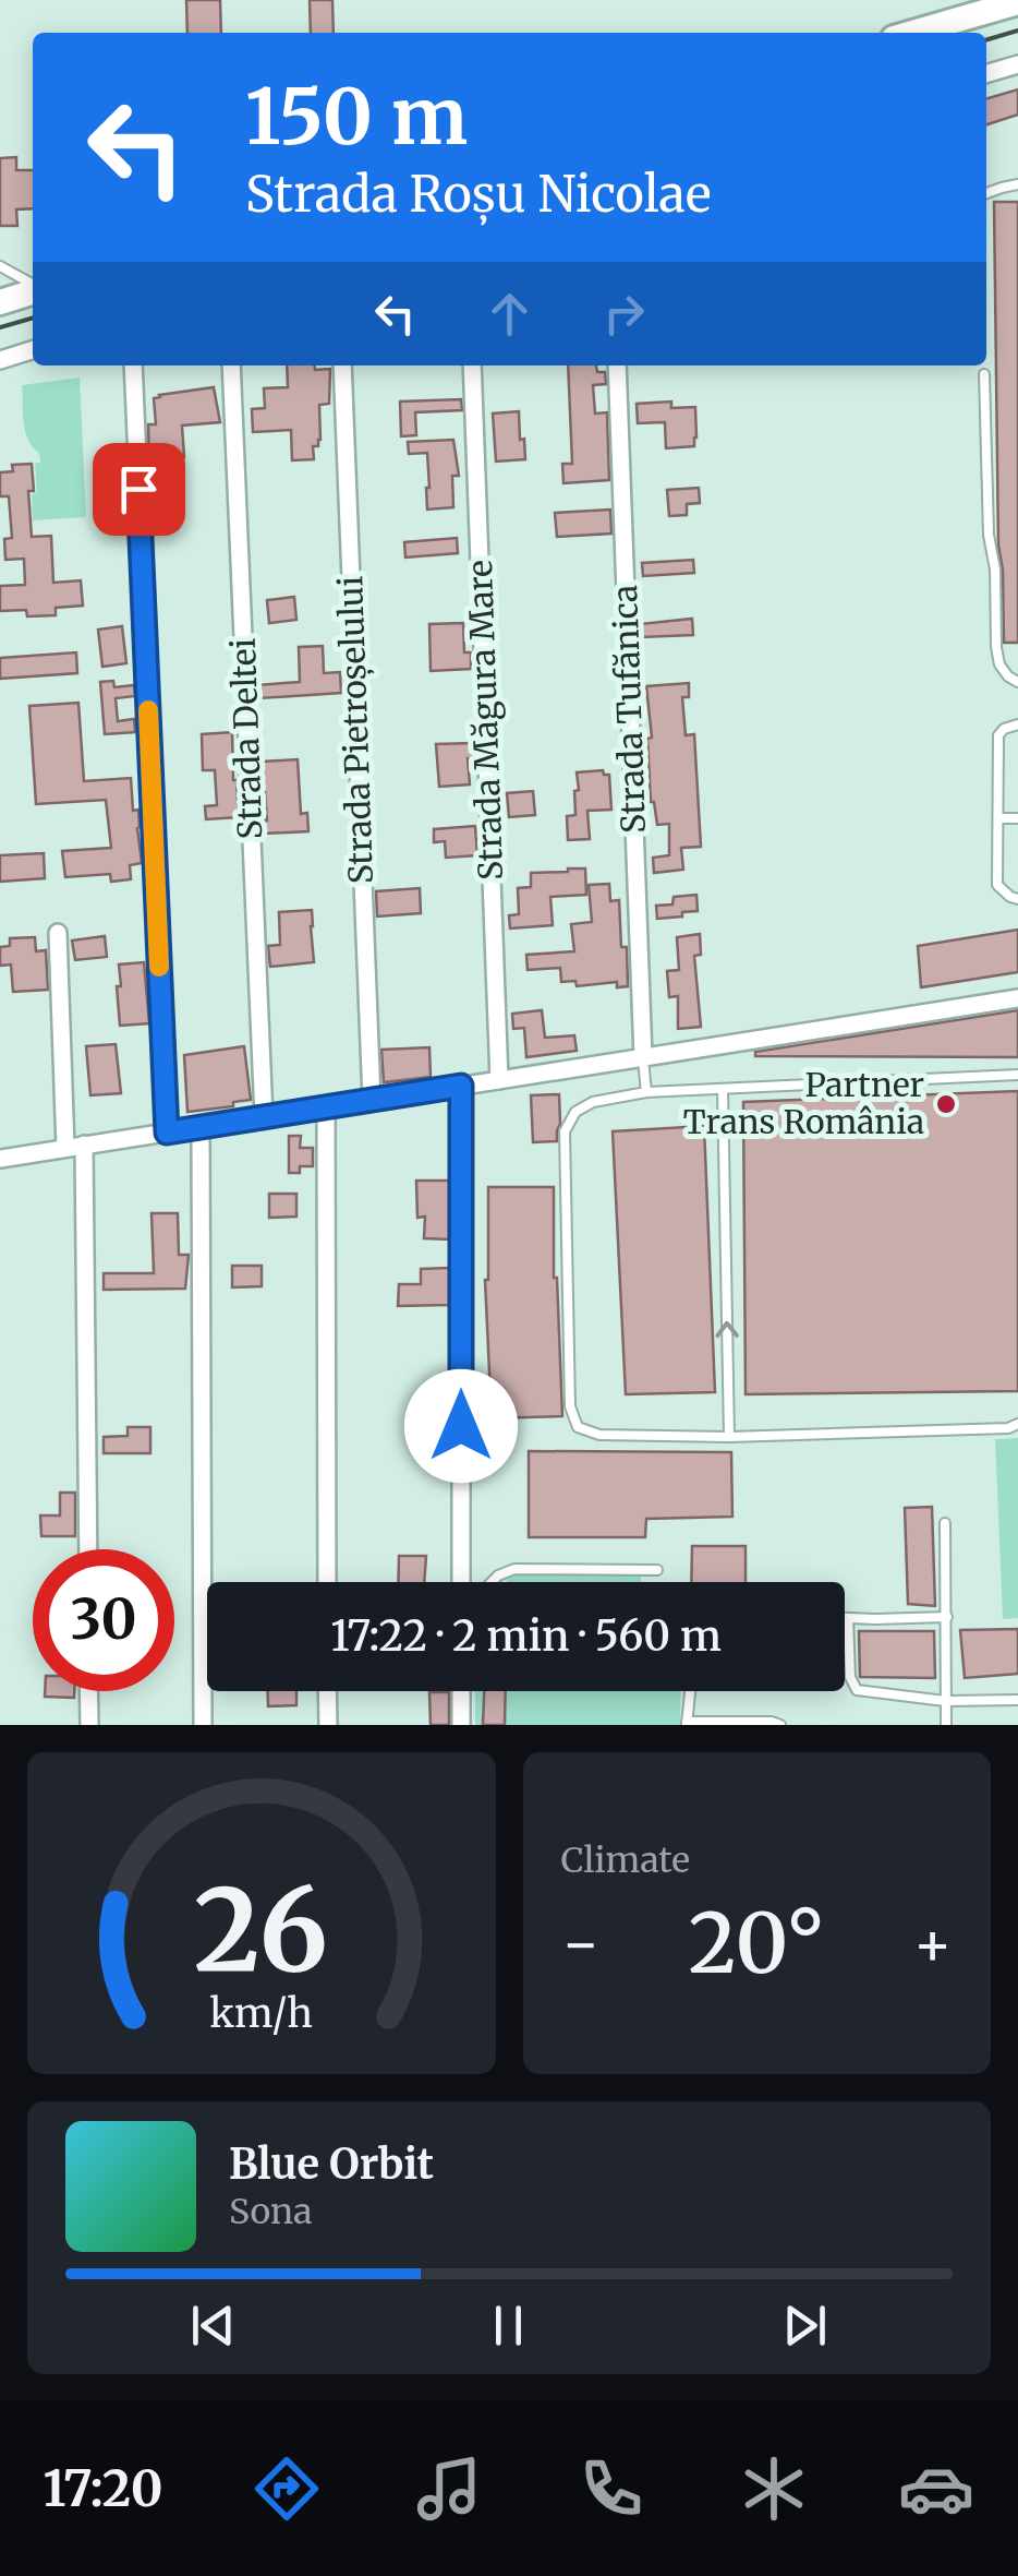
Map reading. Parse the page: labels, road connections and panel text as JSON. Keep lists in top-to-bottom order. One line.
{"streets":{"street":["Strada Tufănica","Strada Măgura Mare","Strada Pietroșelului","Strada Deltei"]},"places":["Partner Trans România"],"page":{"turn":["150 m","Strada Roșu Nicolae"],"limit":"30","trip":"17:22 · 2 min · 560 m","tile":"Climate","heat":["−","20°","+"],"song":["Blue Orbit","Sona"],"tabs":"17:20","gauge":["26","km/h"]}}
